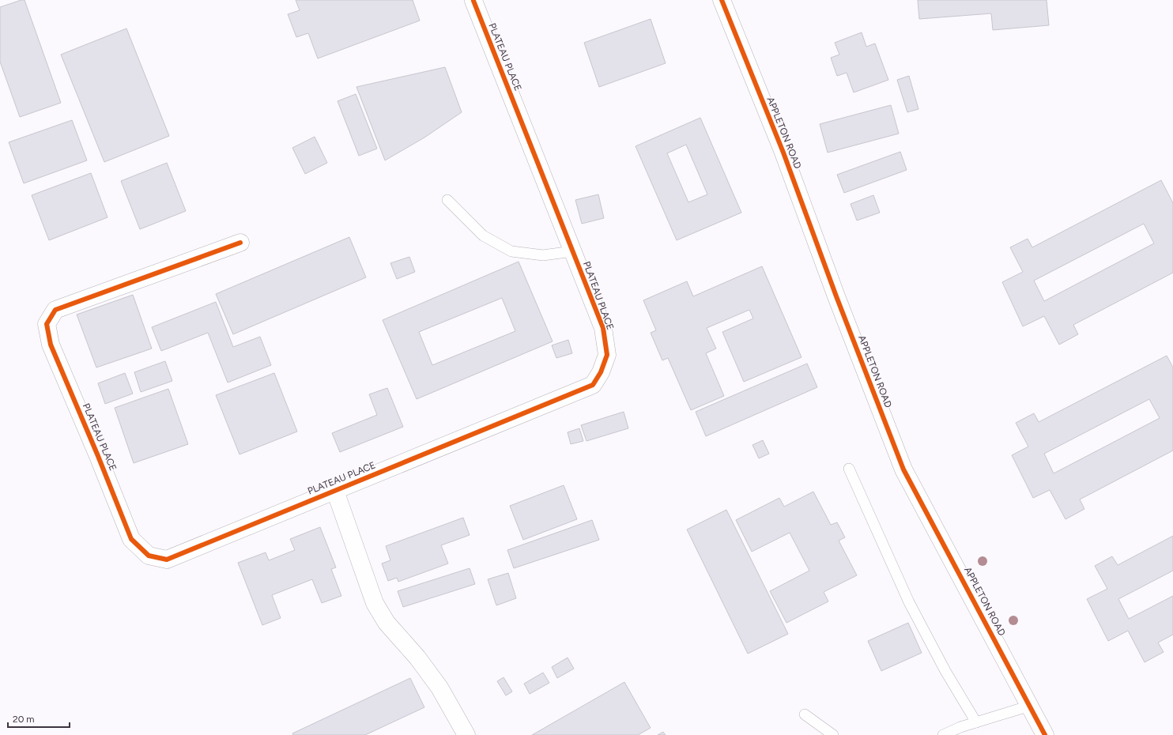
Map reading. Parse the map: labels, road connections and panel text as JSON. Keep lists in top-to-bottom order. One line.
{"streets":{"street":["PLATEAU PLACE","APPLETON ROAD"]},"scale_bar":"20 m"}
